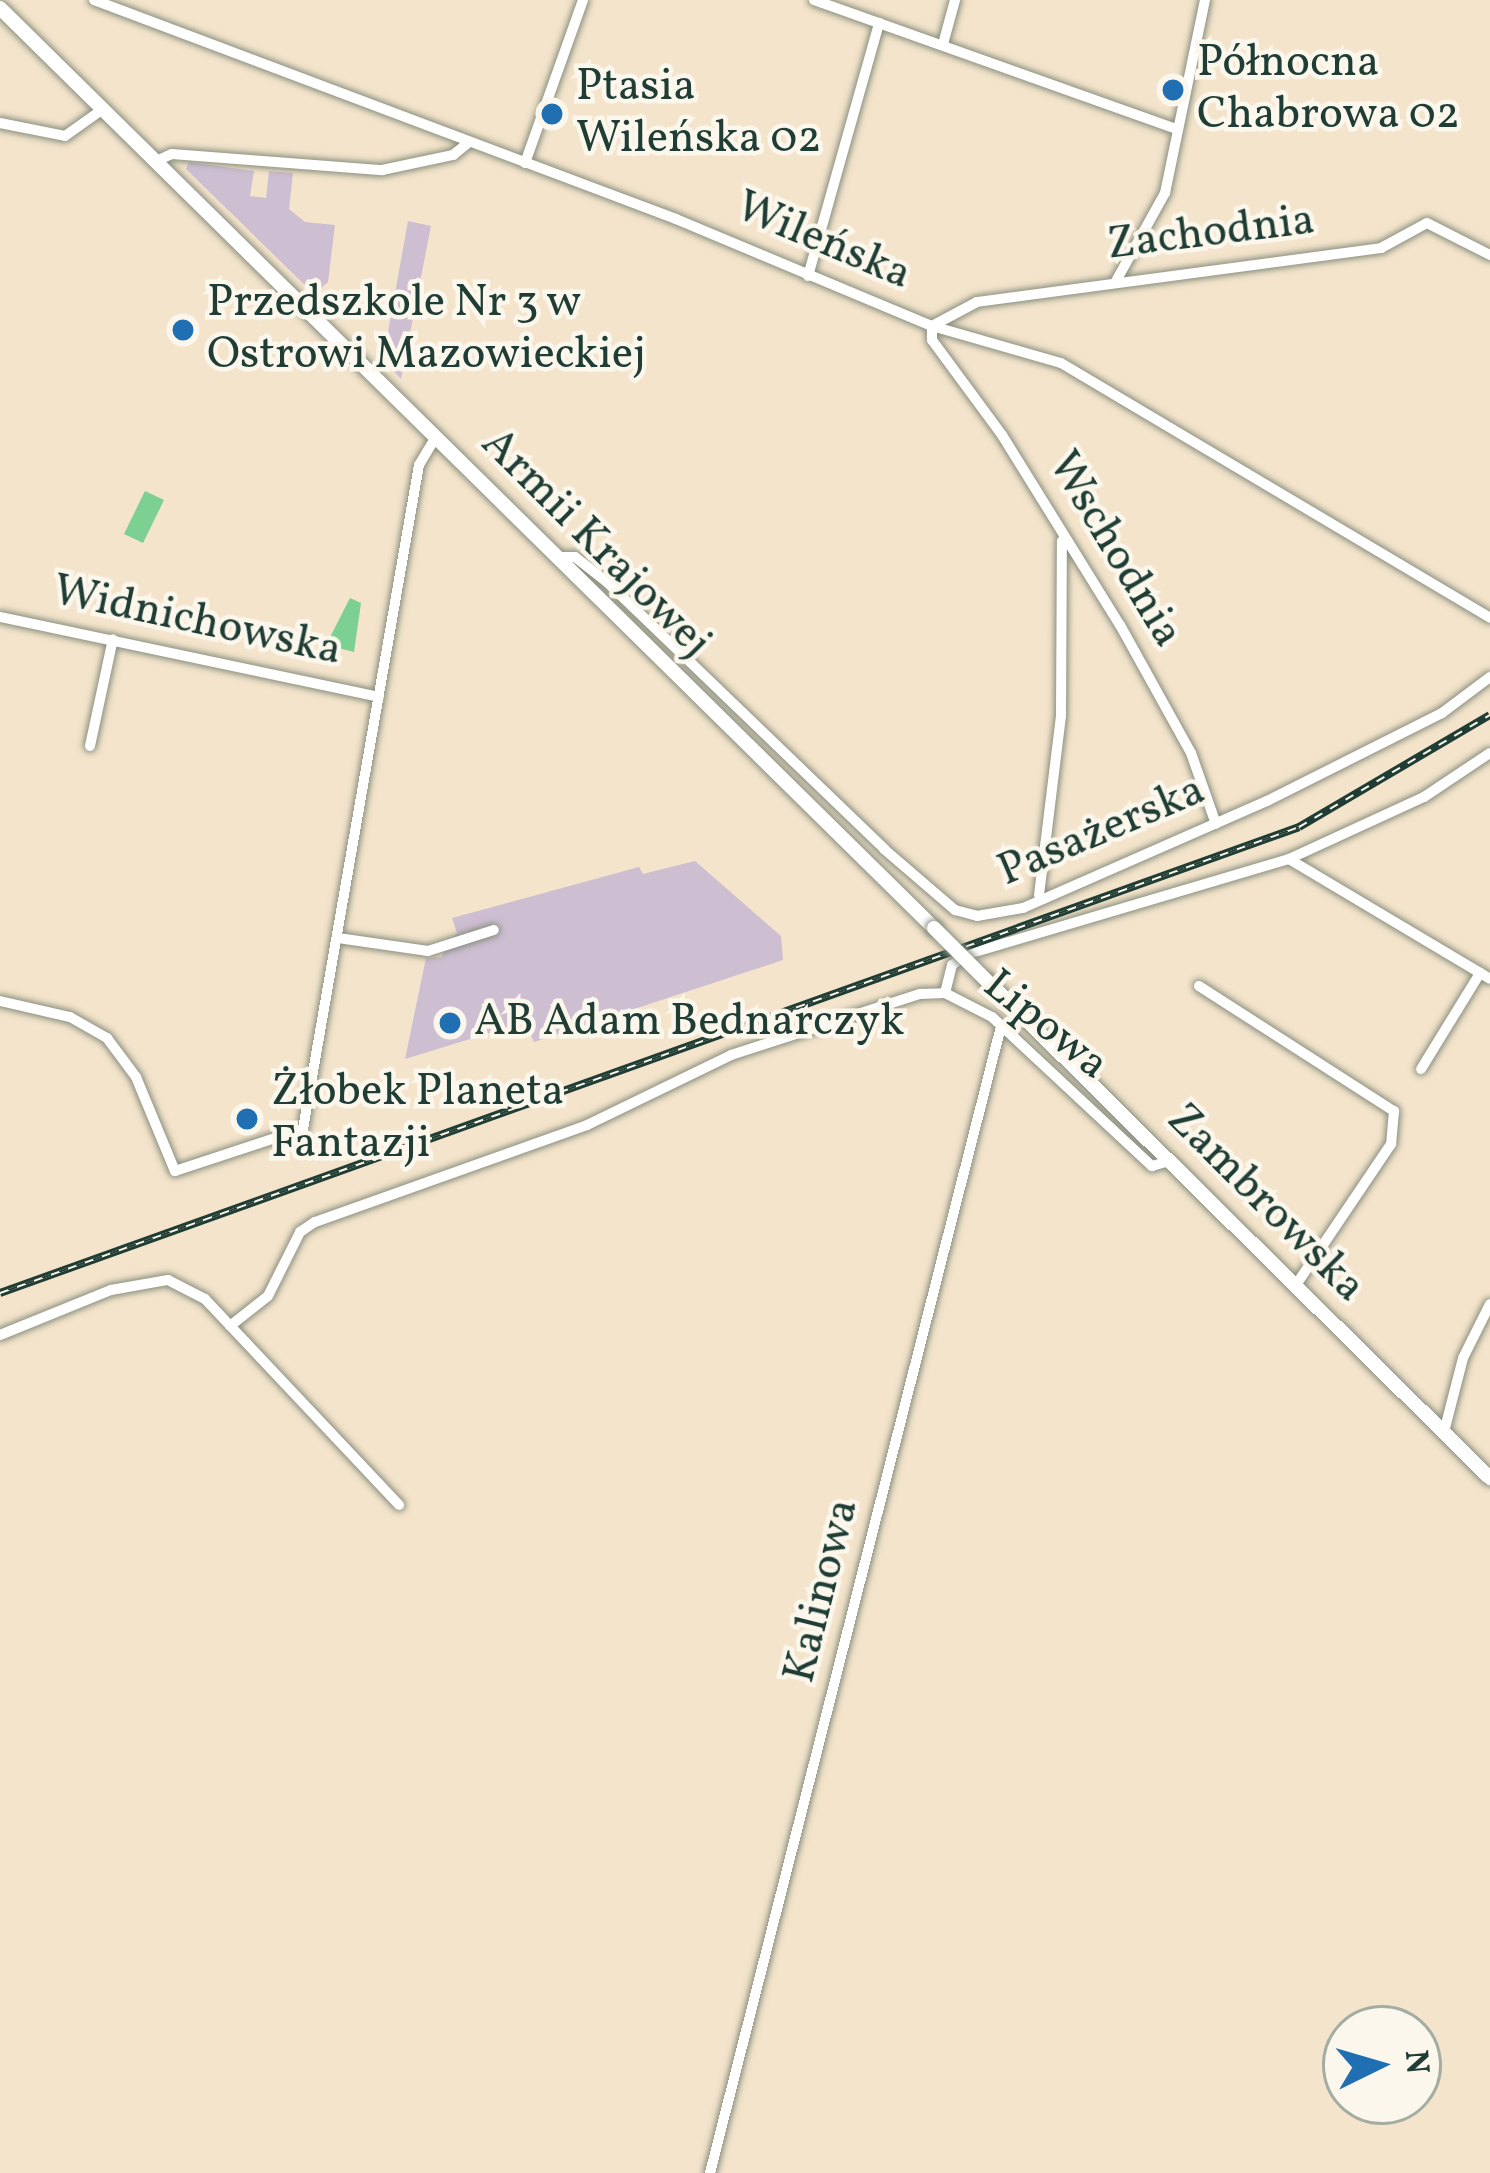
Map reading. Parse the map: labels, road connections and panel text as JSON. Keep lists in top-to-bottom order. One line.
{"streets":{"main road":["Armii Krajowej","Zambrowska"],"street":["Zachodnia","Wileńska","Wschodnia","Widnichowska","Pasażerska","Lipowa","Kalinowa"]},"crossings":[["Zachodnia","Wileńska"],["Zachodnia","Wschodnia"],["Wileńska","Wschodnia"],["Armii Krajowej","Pasażerska"],["Armii Krajowej","Zambrowska"],["Wschodnia","Pasażerska"],["Lipowa","Zambrowska"],["Lipowa","Kalinowa"]],"places":["Północna Chabrowa 02","Ptasia Wileńska 02","Przedszkole Nr 3 w Ostrowi Mazowieckiej","AB Adam Bednarczyk","Żłobek Planeta Fantazji"],"north":"right"}
